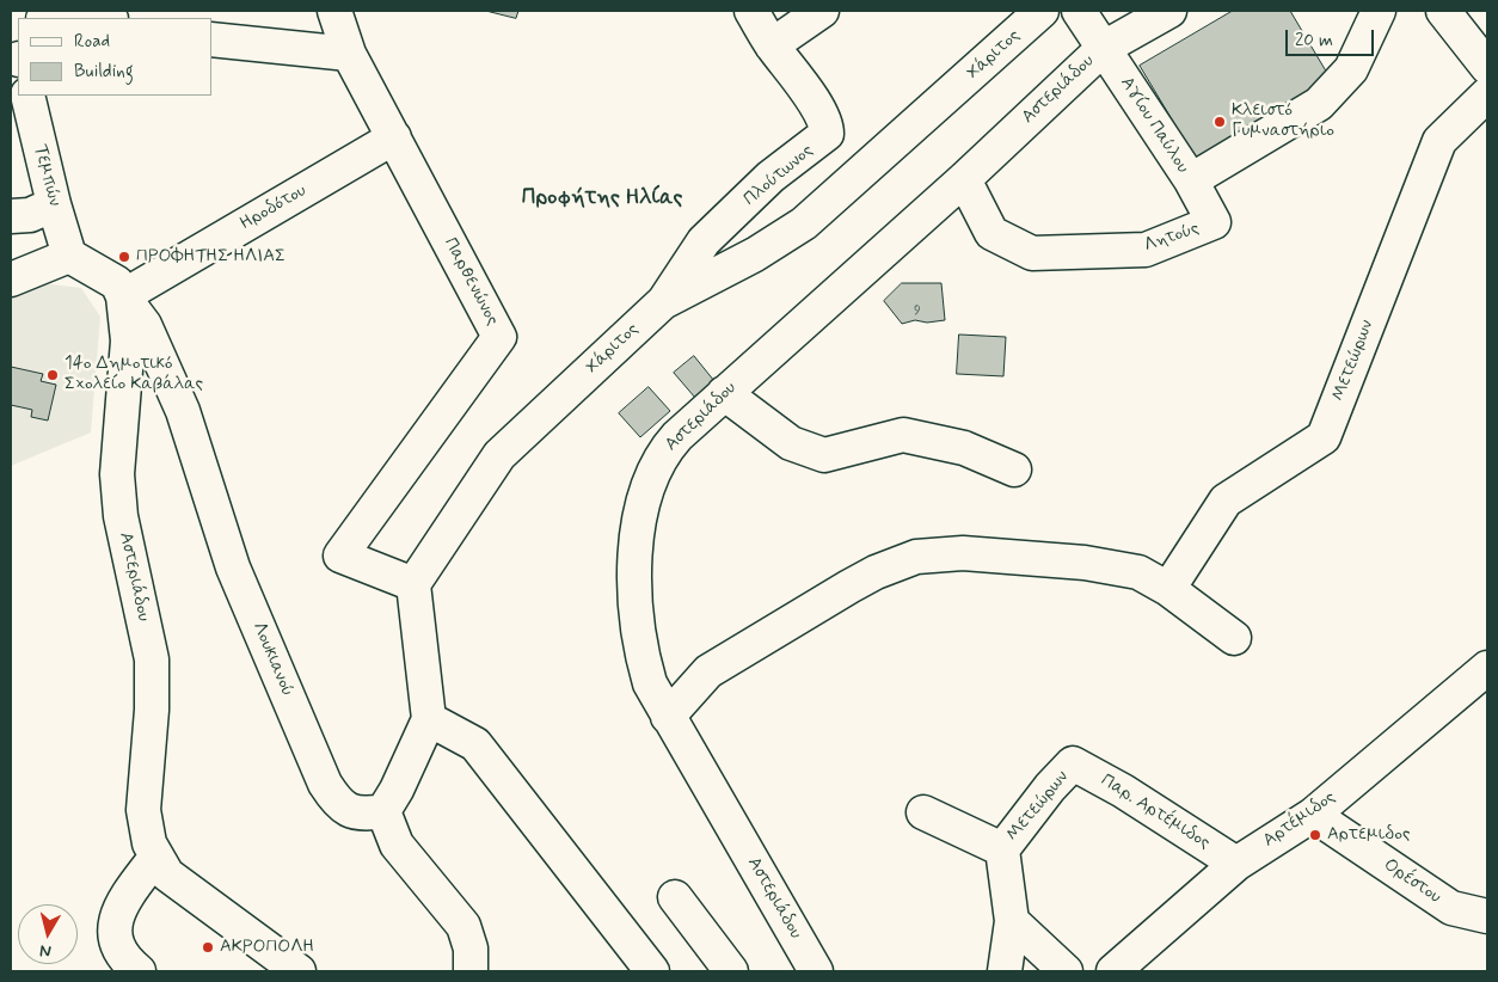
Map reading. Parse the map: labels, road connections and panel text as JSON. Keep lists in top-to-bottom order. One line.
{"streets":{"street":["Χάριτος","Αστεριάδου","Αγίου Παύλου","Τεμπών","Πλούτωνος","Ηροδότου","Λητούς","Παρθενώνος","Μετεώρων","Λουκιανού","Παρ. Αρτέμιδος","Αρτέμιδος","Ορέστου"]},"crossings":[["Χάριτος","Πλούτωνος"],["Χάριτος","Παρθενώνος"],["Αστεριάδου","Αγίου Παύλου"],["Αστεριάδου","Ηροδότου"],["Αστεριάδου","Λητούς"],["Αστεριάδου","Λουκιανού"],["Αγίου Παύλου","Λητούς"],["Τεμπών","Λουκιανού"],["Ηροδότου","Παρθενώνος"],["Ηροδότου","Λουκιανού"],["Μετεώρων","Παρ. Αρτέμιδος"],["Παρ. Αρτέμιδος","Αρτέμιδος"],["Αρτέμιδος","Ορέστου"]],"districts":["Προφήτης Ηλίας"],"places":["Κλειστό Γυμναστήριο","ΠΡΟΦΗΤΗΣ ΗΛΙΑΣ","14ο Δημοτικό Σχολείο Καβάλας","Αρτεμιδος","ΑΚΡΟΠΟΛΗ"],"house_numbers":["9"],"legend":["Road","Building"],"scale_bar":"20 m","north":"bottom"}
